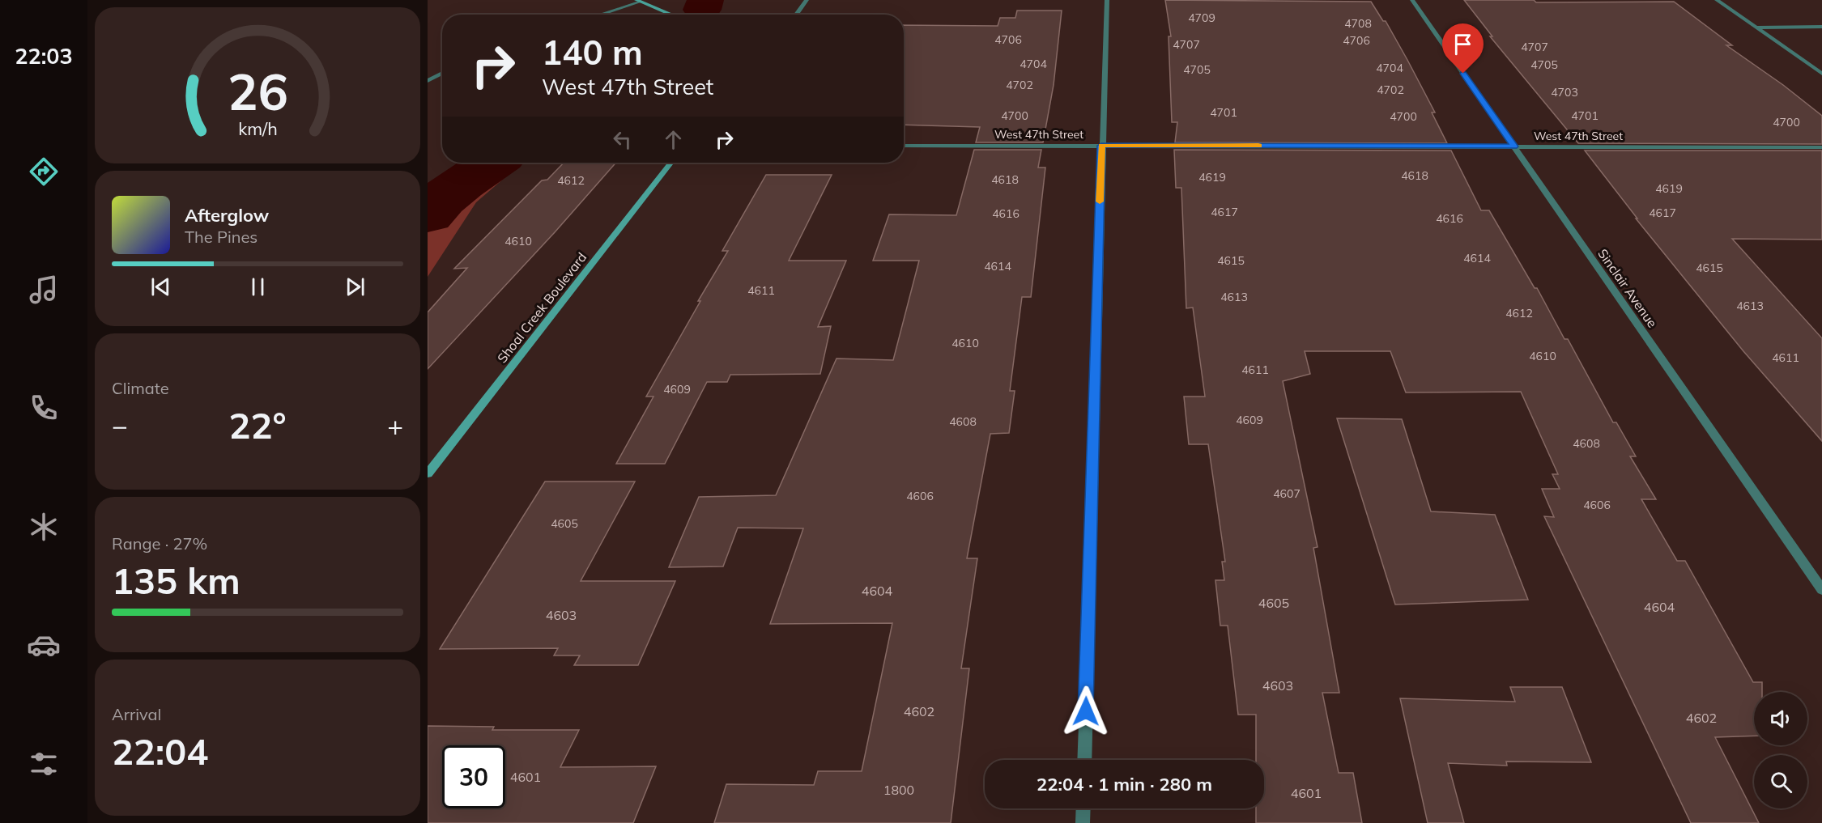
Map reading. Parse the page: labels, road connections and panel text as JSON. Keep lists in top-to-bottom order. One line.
{"streets":{"street":["West 47th Street","Sinclair Avenue","Shoal Creek Boulevard"]},"crossings":[["West 47th Street","Sinclair Avenue"]],"house_numbers":["4709","4708","4706","4706","4707","4707","4704","4705","4704","4705","4702","4702","4703","4701","4700","4701","4700","4700","4618","4619","4618","4612","4619","4617","4617","4616","4616","4610","4614","4615","4614","4615","4611","4613","4613","4612","4610","4610","4611","4611","4609","4609","4608","4608","4607","4606","4606","4605","4604","4605","4604","4603","4603","4602","4602","4601","1800","4601"],"page":{"tabs":"22:03","turn":["140 m","West 47th Street"],"song":["Afterglow","The Pines"],"tile":["Climate",["Range · 27%","135 km"],["Arrival","22:04"]],"heat":["−","22°","+"],"limit":"30","trip":"22:04 · 1 min · 280 m","gauge":["26","km/h"]}}
